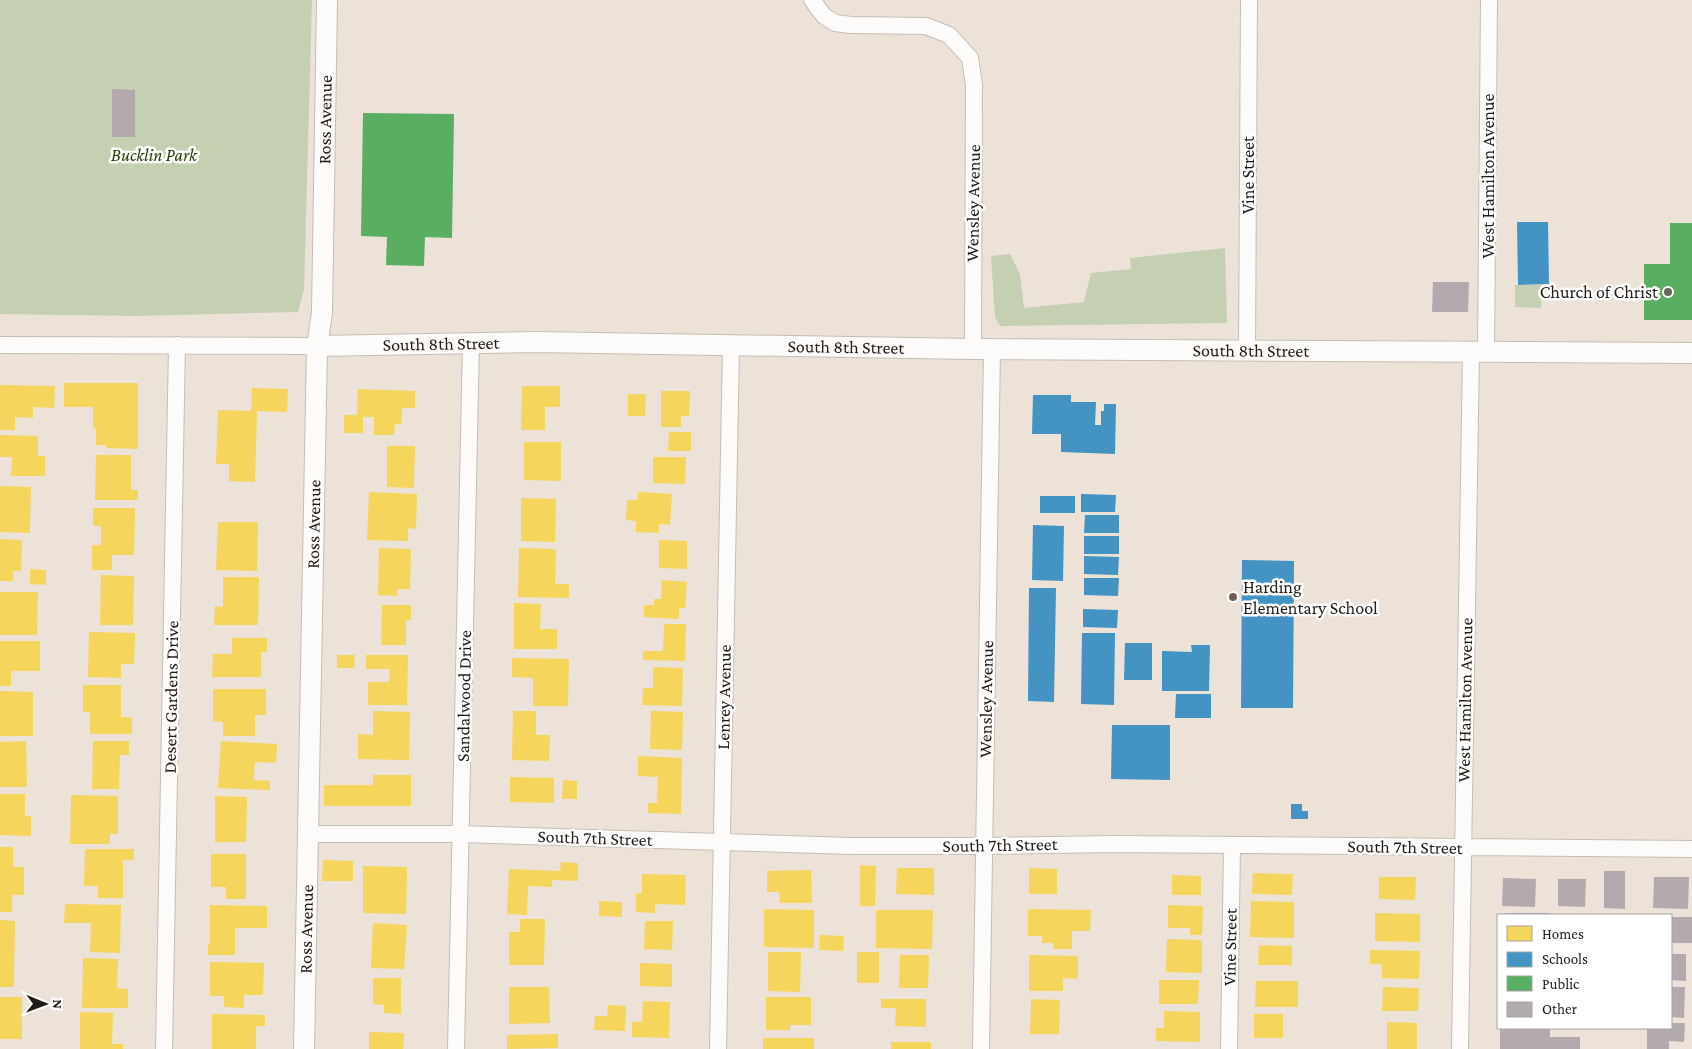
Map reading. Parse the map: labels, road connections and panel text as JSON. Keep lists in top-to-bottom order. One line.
{"streets":{"street":["Ross Avenue","Vine Street","West Hamilton Avenue","Wensley Avenue","South 8th Street","Sandalwood Drive","Desert Gardens Drive","Lenrey Avenue","South 7th Street"]},"crossings":[["Ross Avenue","South 8th Street"],["Ross Avenue","South 7th Street"],["Vine Street","South 8th Street"],["Vine Street","South 7th Street"],["West Hamilton Avenue","South 8th Street"],["West Hamilton Avenue","South 7th Street"],["Wensley Avenue","South 8th Street"],["Wensley Avenue","South 7th Street"],["South 8th Street","Sandalwood Drive"],["South 8th Street","Desert Gardens Drive"],["South 8th Street","Lenrey Avenue"],["Sandalwood Drive","South 7th Street"],["Lenrey Avenue","South 7th Street"]],"parks":["Bucklin Park"],"places":["Church of Christ","Harding Elementary School"],"legend":["Homes","Schools","Public","Other"],"north":"right"}
